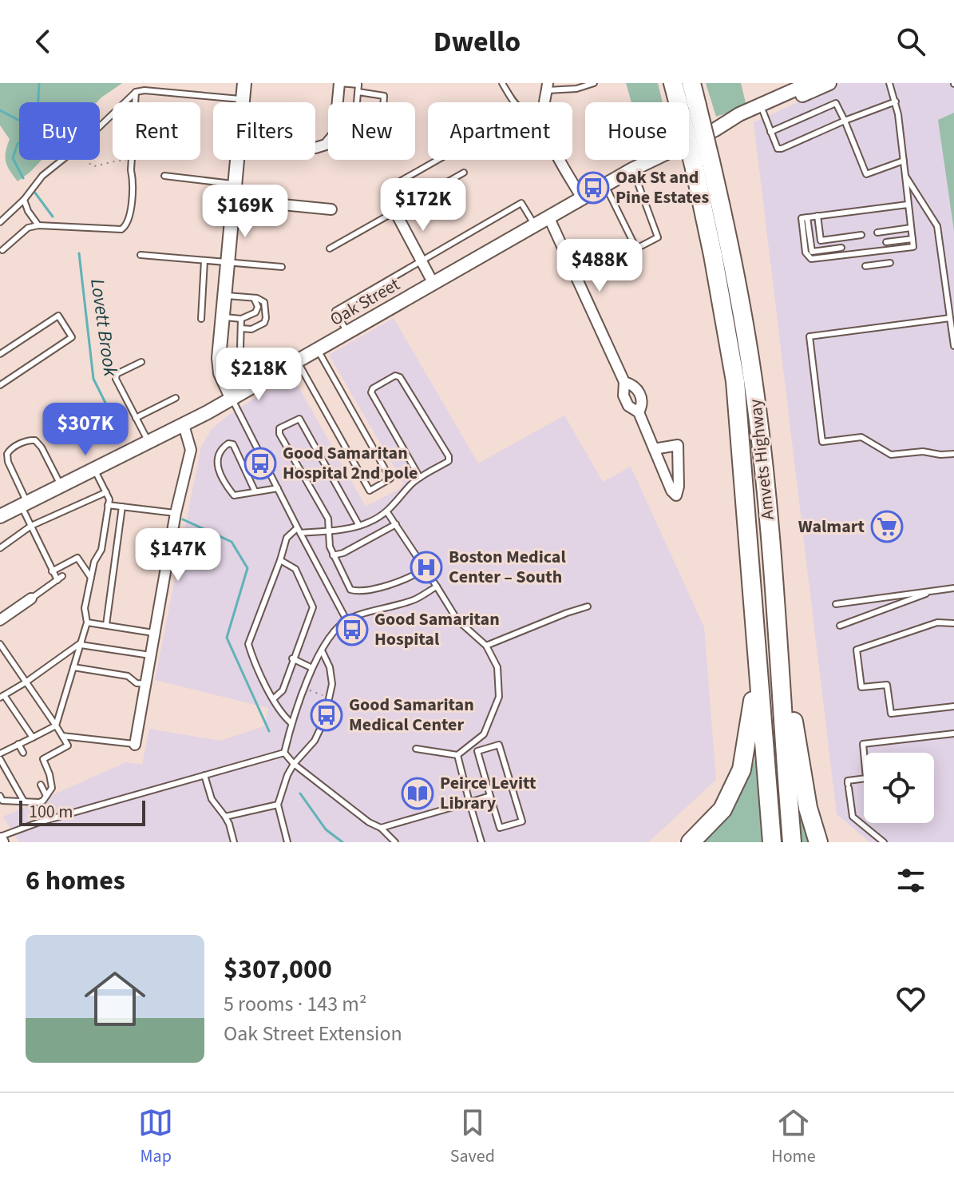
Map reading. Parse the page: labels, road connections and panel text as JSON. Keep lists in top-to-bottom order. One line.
{"streets":{"highway":["Amvets Highway"],"main road":["Oak Street"]},"water":["Lovett Brook"],"places":{"bus stop":["Oak St and Pine Estates","Good Samaritan Hospital 2nd pole","Good Samaritan Hospital","Good Samaritan Medical Center"],"supermarket":["Walmart"],"hospital":["Boston Medical Center – South"],"library":["Peirce Levitt Library"]},"scale_bar":"100 m","page":{"header":"Dwello","chip":["Buy","Rent","Filters","New","Apartment","House"],"price":["$172K","$169K","$488K","$218K","$307K","$147K"],"scale":"100 m","heading":"6 homes","list":[{"name":"$307,000","note":"5 rooms · 143 m² · Oak Street Extension"}],"tabs":["Map","Saved","Home"]}}
